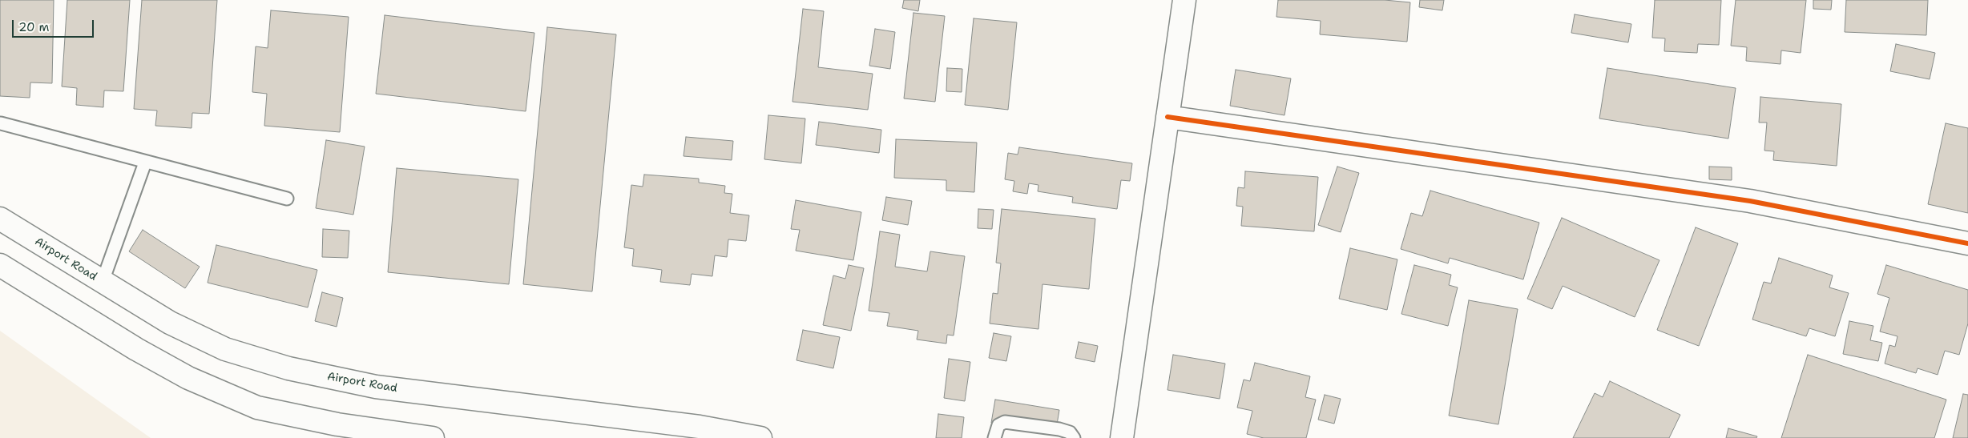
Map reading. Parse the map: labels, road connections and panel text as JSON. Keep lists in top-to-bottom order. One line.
{"streets":{"main road":["Airport Road"]},"scale_bar":"20 m"}
